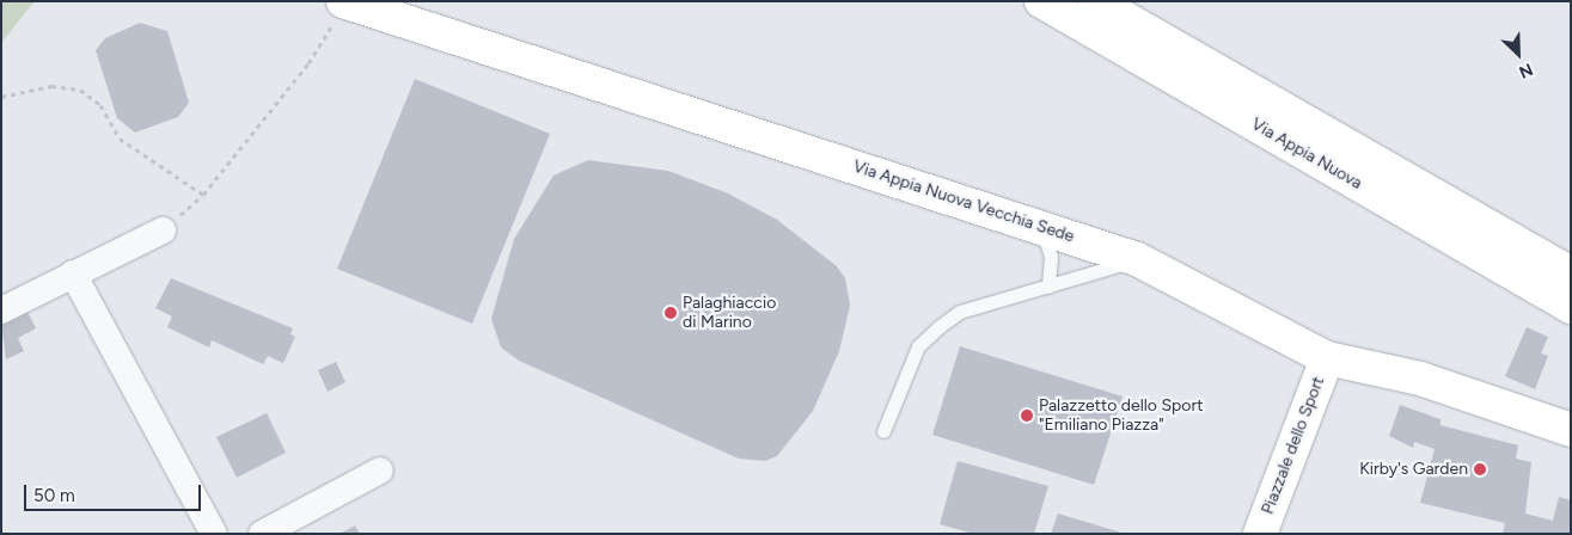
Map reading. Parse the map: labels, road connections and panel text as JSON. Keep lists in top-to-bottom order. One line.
{"streets":{"street":["Via Appia Nuova","Via Appia Nuova Vecchia Sede","Piazzale dello Sport"]},"crossings":[["Via Appia Nuova Vecchia Sede","Piazzale dello Sport"]],"places":["Palaghiaccio di Marino","Palazzetto dello Sport \"Emiliano Piazza\"","Kirby's Garden"],"scale_bar":"50 m","north":"bottom right"}
